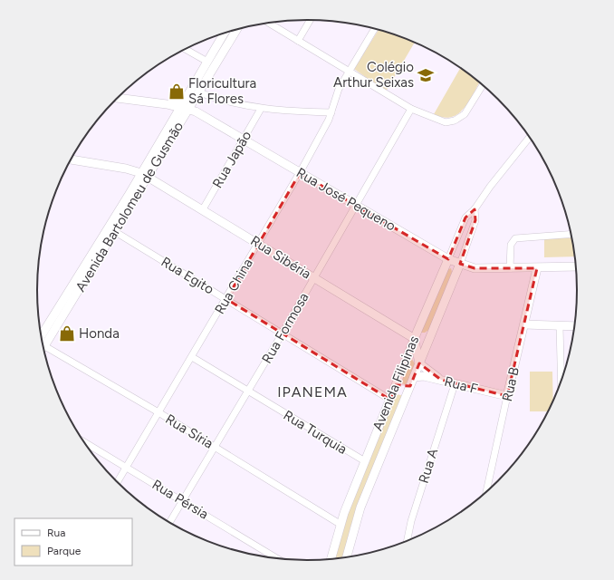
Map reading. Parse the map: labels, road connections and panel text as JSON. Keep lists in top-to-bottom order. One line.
{"streets":{"main road":["Rua José Pequeno","Avenida Bartolomeu de Gusmão","Rua Sibéria","Avenida Filipinas","Rua B","Rua F"],"street":["Rua Japão","Rua Egito","Rua China","Rua Formosa","Rua Síria","Rua Turquia","Rua A","Rua Pérsia"]},"crossings":[["Rua Japão","Rua José Pequeno"],["Rua Japão","Rua Sibéria"],["Rua José Pequeno","Avenida Bartolomeu de Gusmão"],["Rua José Pequeno","Rua China"],["Rua José Pequeno","Rua Formosa"],["Rua José Pequeno","Avenida Filipinas"],["Rua José Pequeno","Rua B"],["Avenida Bartolomeu de Gusmão","Rua Sibéria"],["Avenida Bartolomeu de Gusmão","Rua Egito"],["Rua Sibéria","Rua China"],["Rua Sibéria","Rua Formosa"],["Rua Sibéria","Avenida Filipinas"],["Rua Egito","Rua China"],["Rua Egito","Rua Formosa"],["Rua Egito","Avenida Filipinas"],["Rua China","Rua Síria"],["Rua China","Rua Turquia"],["Rua China","Rua Pérsia"],["Rua Formosa","Rua Síria"],["Rua Formosa","Rua Turquia"],["Rua Formosa","Rua Pérsia"],["Avenida Filipinas","Rua F"],["Avenida Filipinas","Rua Síria"],["Avenida Filipinas","Rua Turquia"],["Rua B","Rua F"],["Rua F","Rua A"]],"districts":["IPANEMA"],"places":{"school or university":["Colégio Arthur Seixas"],"shop":["Floricultura Sá Flores","Honda"]},"legend":["Rua","Parque"]}
